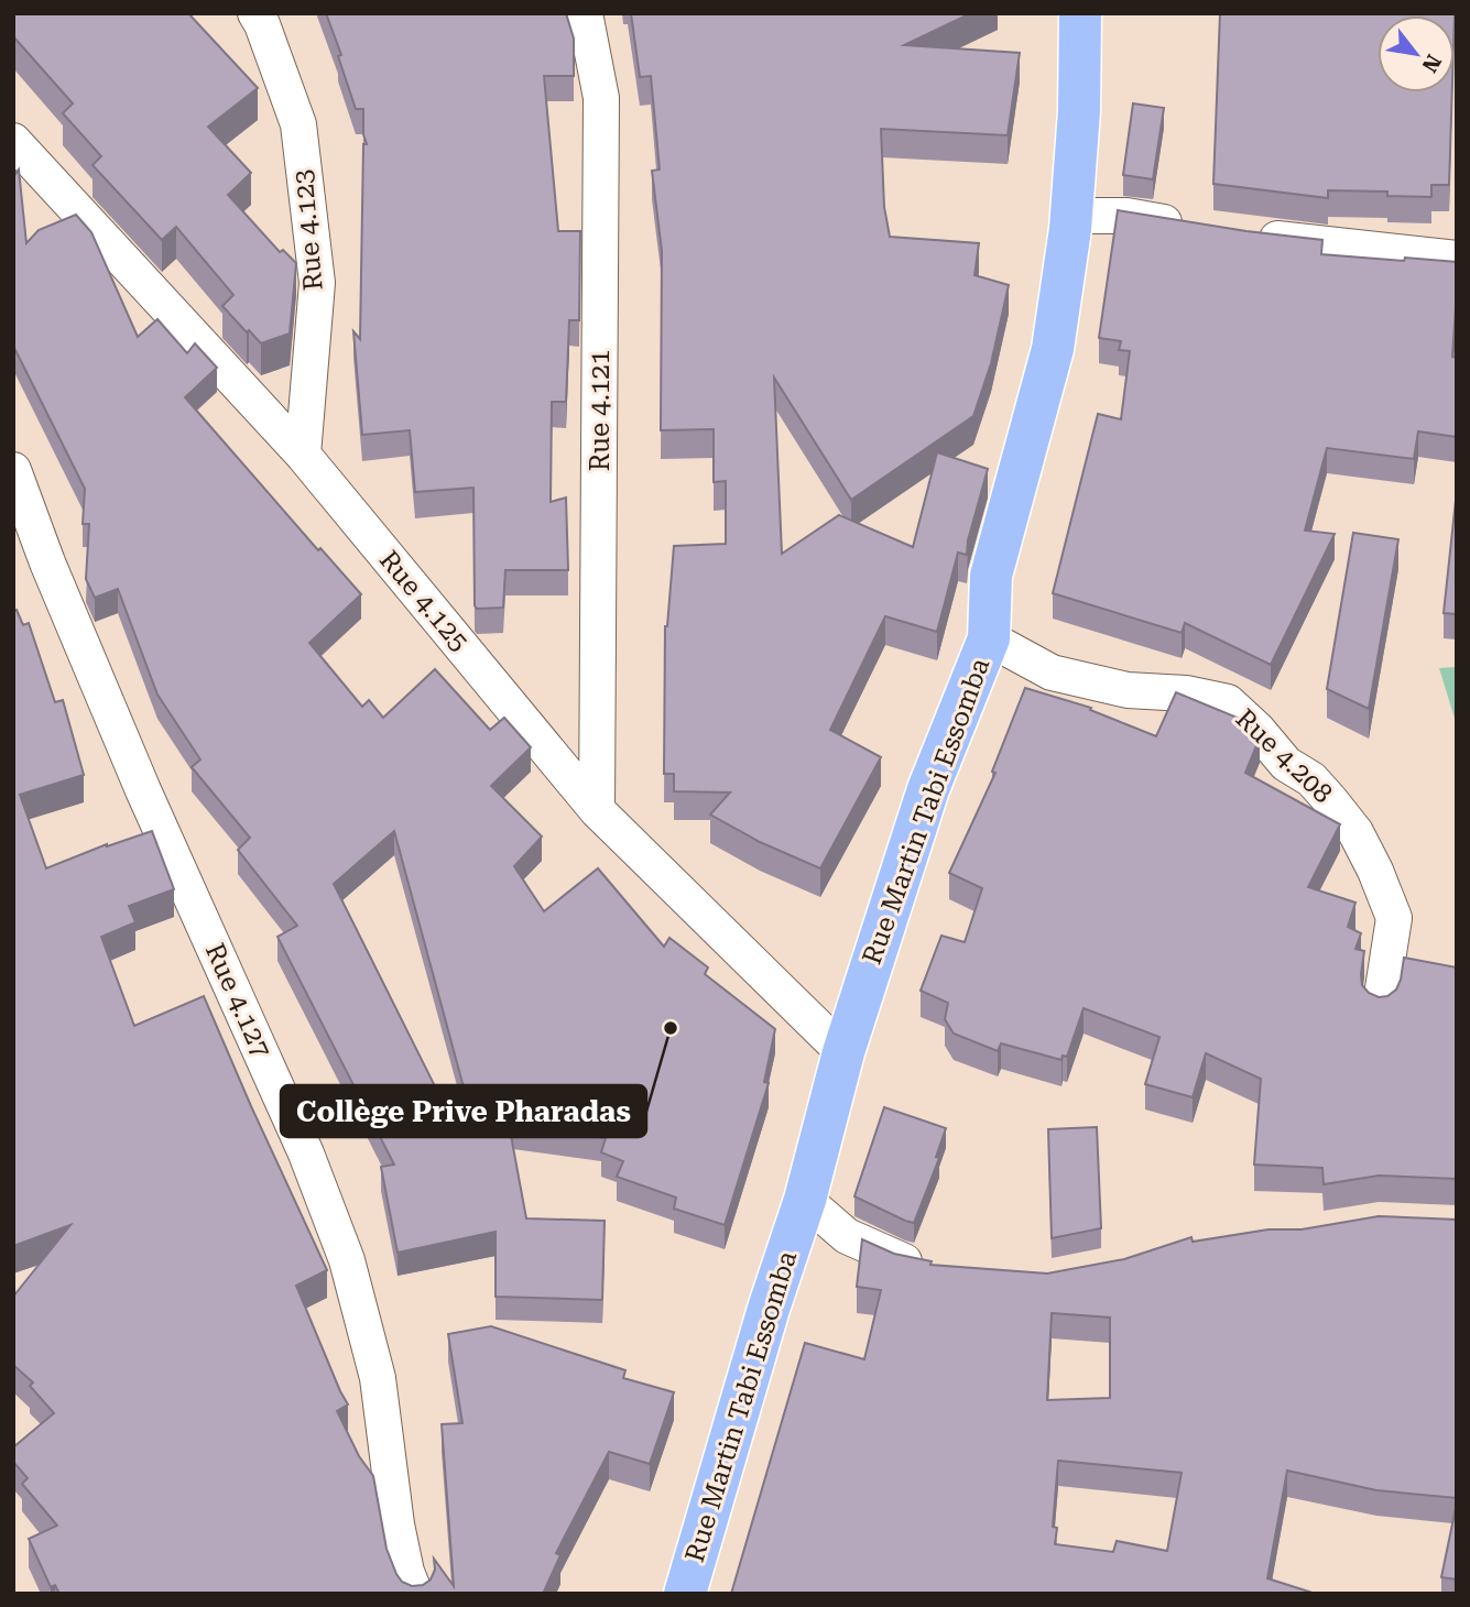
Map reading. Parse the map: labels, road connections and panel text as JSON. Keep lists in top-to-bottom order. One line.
{"streets":{"main road":["Rue Martin Tabi Essomba"],"street":["Rue 4.123","Rue 4.121","Rue 4.125","Rue 4.208","Rue 4.127"]},"crossings":[["Rue 4.123","Rue 4.125"],["Rue 4.121","Rue 4.125"],["Rue 4.125","Rue Martin Tabi Essomba"],["Rue 4.208","Rue Martin Tabi Essomba"]],"places":["Collège Prive Pharadas"],"north":"bottom right"}
